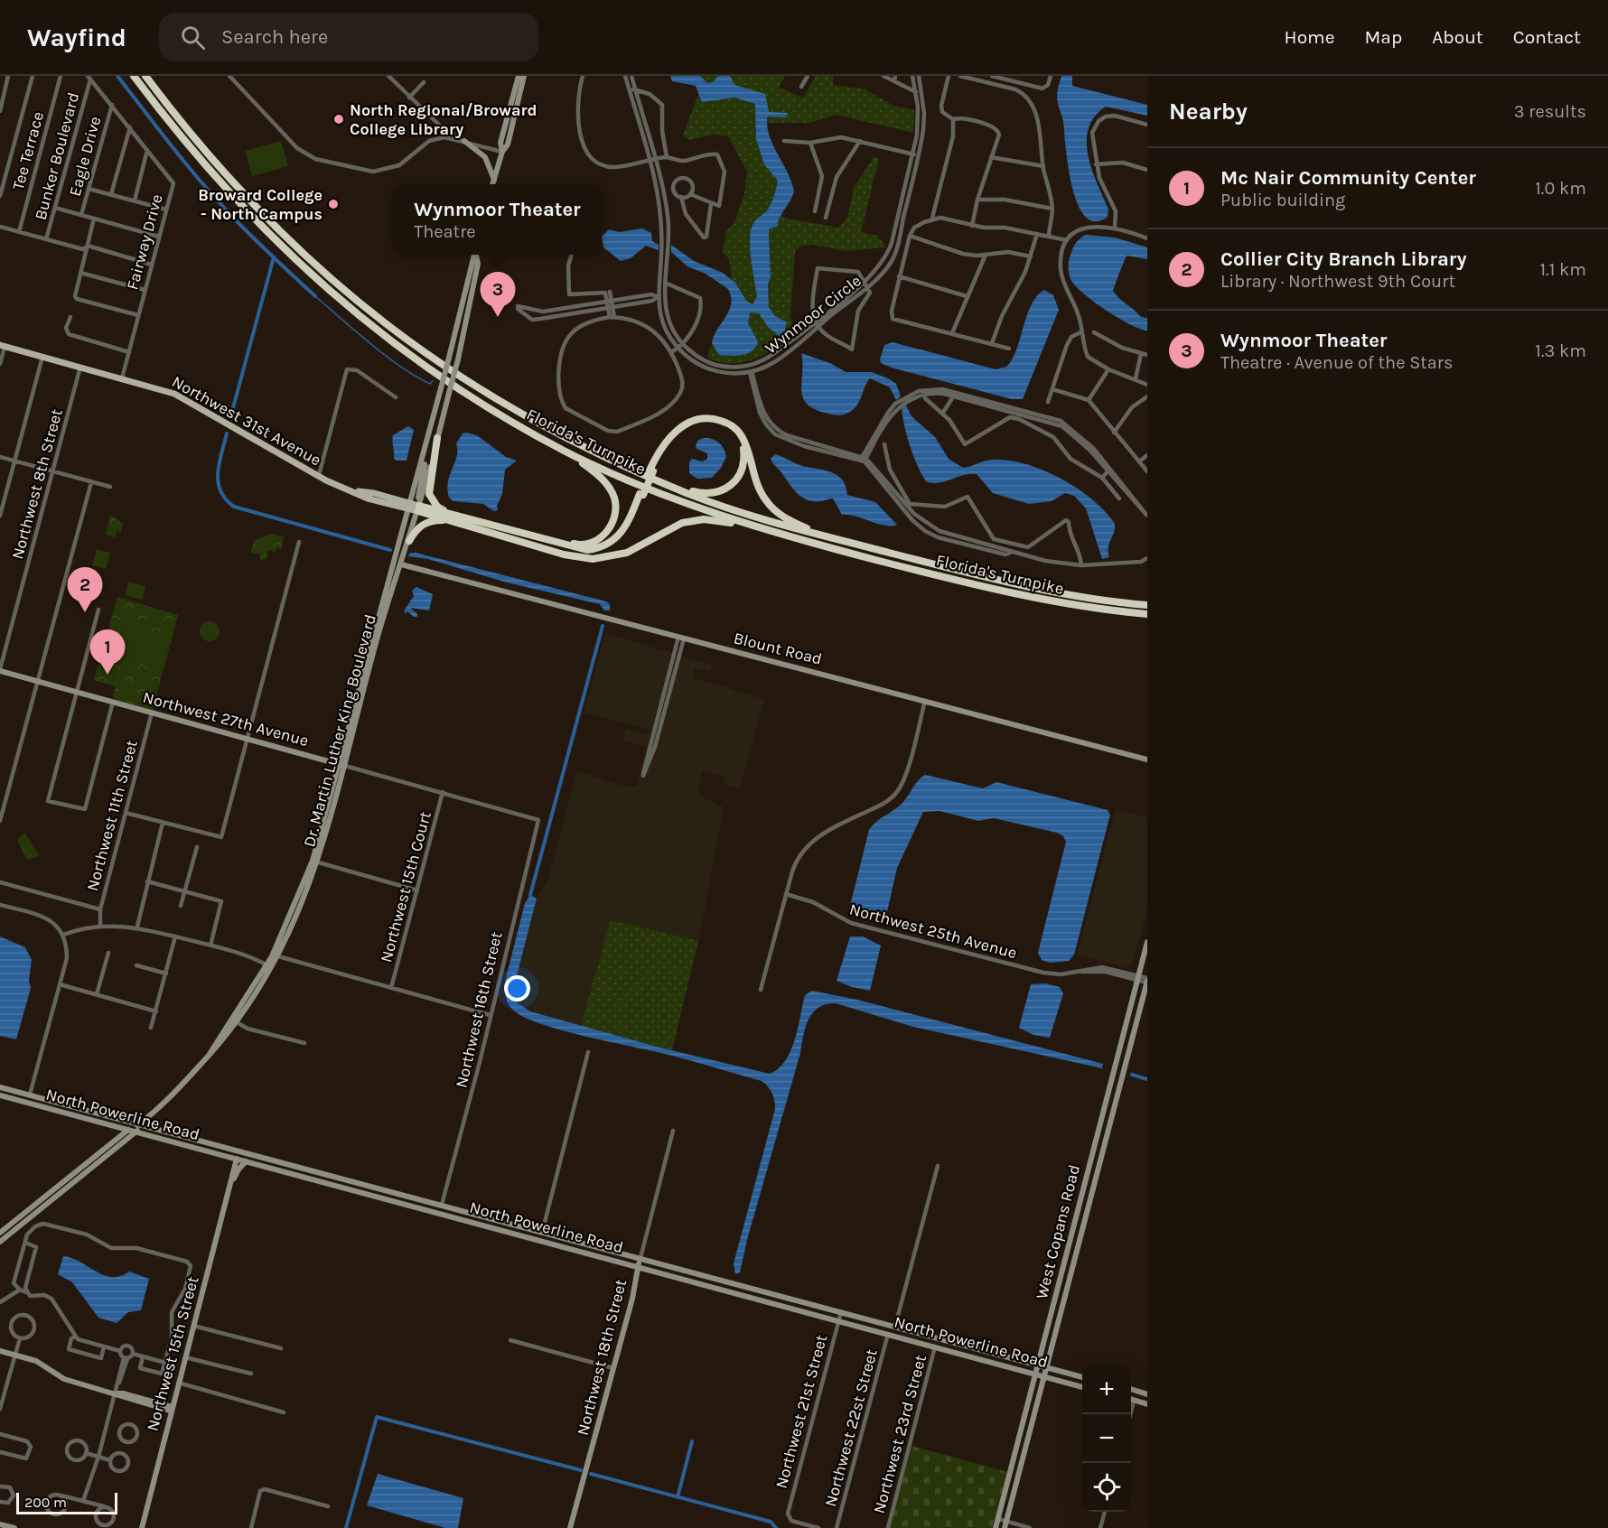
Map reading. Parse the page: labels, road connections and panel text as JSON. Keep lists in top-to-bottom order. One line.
{"streets":{"highway":["Florida's Turnpike"],"main road":["Northwest 31st Avenue","Blount Road","Northwest 27th Avenue","Dr. Martin Luther King Boulevard","North Powerline Road","West Copans Road","Northwest 15th Street","Northwest 18th Street"],"street":["Tee Terrace","Bunker Boulevard","Eagle Drive","Fairway Drive","Wynmoor Circle","Northwest 8th Street","Northwest 11th Street","Northwest 15th Court","Northwest 25th Avenue","Northwest 16th Street","Northwest 21st Street","Northwest 22st Street","Northwest 23rd Street"]},"crossings":[["Bunker Boulevard","Fairway Drive"],["Eagle Drive","Fairway Drive"],["Fairway Drive","Northwest 31st Avenue"],["Northwest 31st Avenue","Northwest 8th Street"],["Northwest 31st Avenue","Dr. Martin Luther King Boulevard"],["Northwest 8th Street","Northwest 27th Avenue"],["Blount Road","Dr. Martin Luther King Boulevard"],["Northwest 27th Avenue","Dr. Martin Luther King Boulevard"],["Northwest 27th Avenue","Northwest 11th Street"],["Northwest 27th Avenue","Northwest 15th Court"],["Northwest 27th Avenue","Northwest 16th Street"],["Dr. Martin Luther King Boulevard","North Powerline Road"],["Northwest 25th Avenue","West Copans Road"],["Northwest 16th Street","North Powerline Road"],["North Powerline Road","West Copans Road"],["North Powerline Road","Northwest 15th Street"],["North Powerline Road","Northwest 18th Street"],["North Powerline Road","Northwest 21st Street"],["North Powerline Road","Northwest 22st Street"],["North Powerline Road","Northwest 23rd Street"]],"places":["North Regional/Broward College Library","Broward College - North Campus"],"scale_bar":"200 m","page":{"header":"Wayfind","search":"Search here","nav":["Home","Map","About","Contact"],"heading":["Nearby","3 results"],"list":[{"mark":"1","name":"Mc Nair Community Center","note":"Public building","value":"1.0 km"},{"mark":"2","name":"Collier City Branch Library","note":"Library · Northwest 9th Court","value":"1.1 km"},{"mark":"3","name":"Wynmoor Theater","note":"Theatre · Avenue of the Stars","value":"1.3 km"}],"popup":["Wynmoor Theater","Theatre"],"pins":["3","2","1"],"map_buttons":["+","−"],"scale":"200 m"}}
